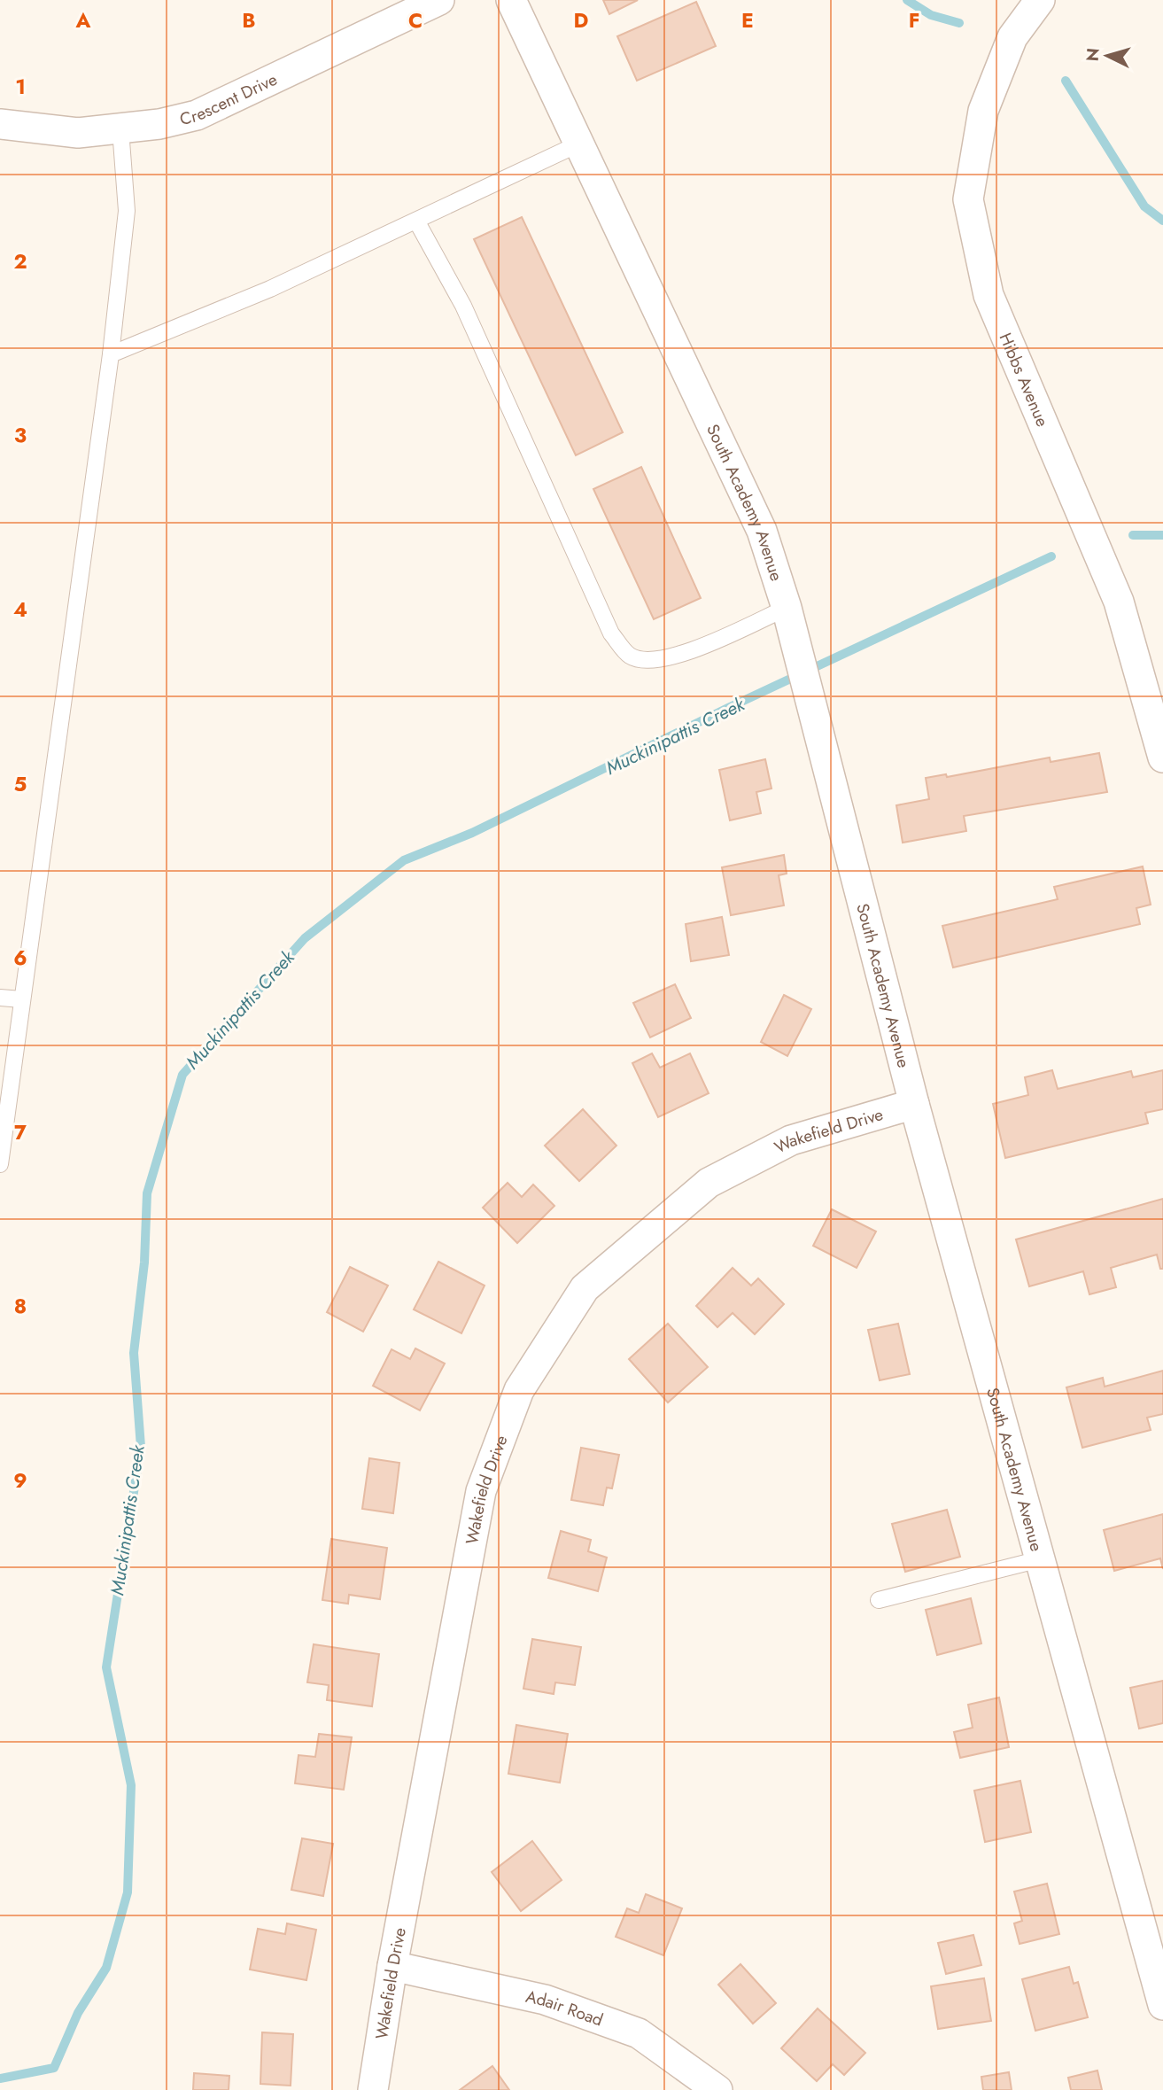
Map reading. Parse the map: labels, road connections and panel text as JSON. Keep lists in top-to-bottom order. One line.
{"streets":{"street":["Crescent Drive","Hibbs Avenue","South Academy Avenue","Wakefield Drive","Adair Road"]},"crossings":[["South Academy Avenue","Wakefield Drive"],["Wakefield Drive","Adair Road"]],"water":["Muckinipattis Creek"],"north":"left","grid":{"columns":["A","B","C","D","E","F"],"rows":["1","2","3","4","5","6","7","8","9"]}}
